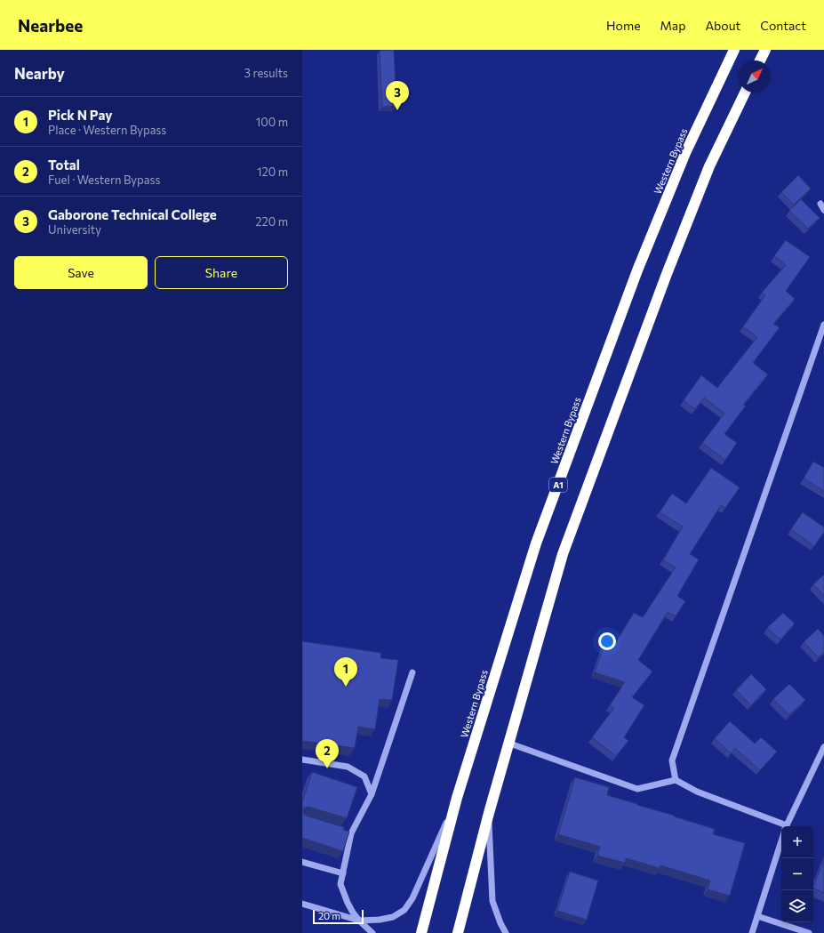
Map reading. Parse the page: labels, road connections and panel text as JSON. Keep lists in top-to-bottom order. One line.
{"streets":{"highway":["Western Bypass","A1"]},"scale_bar":"20 m","north":"top right","page":{"header":"Nearbee","nav":["Home","Map","About","Contact"],"heading":["Nearby","3 results"],"pins":["3","1","2"],"list":[{"mark":"1","name":"Pick N Pay","note":"Place · Western Bypass","value":"100 m"},{"mark":"2","name":"Total","note":"Fuel · Western Bypass","value":"120 m"},{"mark":"3","name":"Gaborone Technical College","note":"University","value":"220 m"}],"buttons":["Save","Share"],"map_buttons":["+","−"],"scale":"20 m"}}
